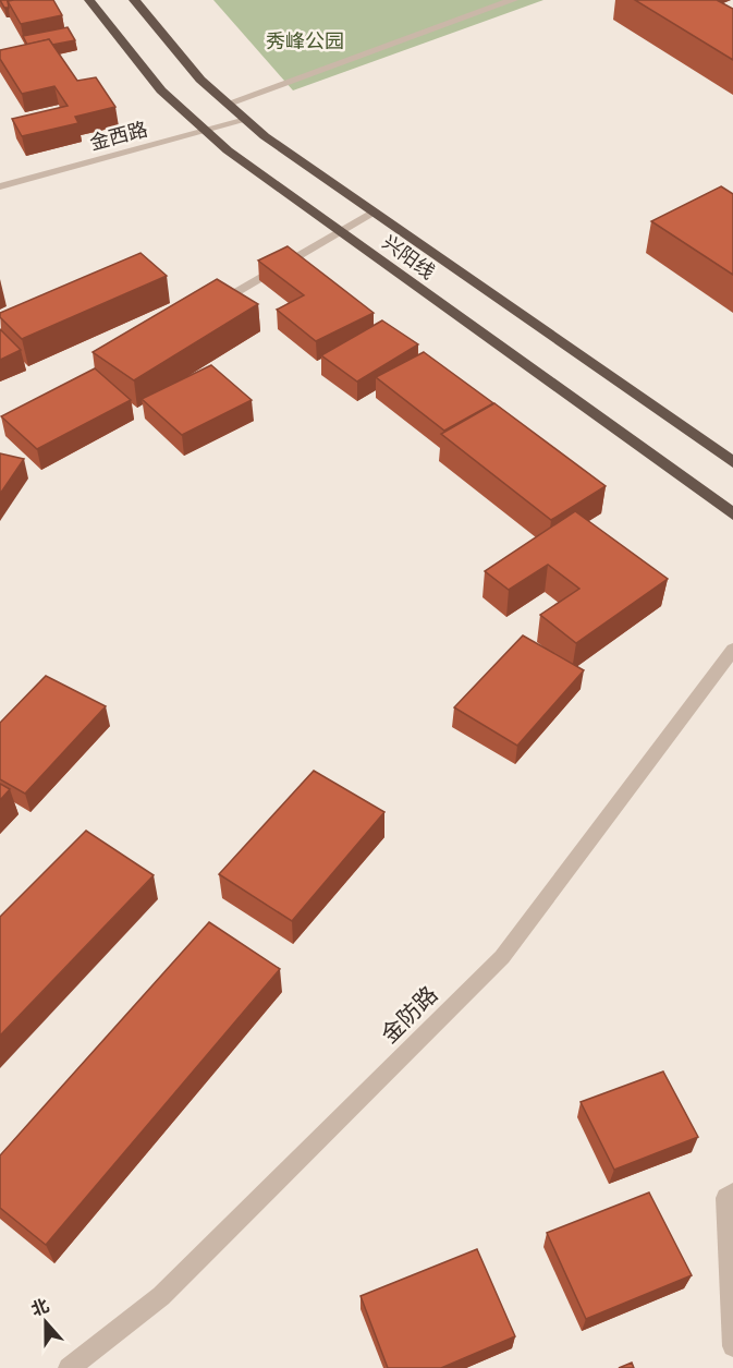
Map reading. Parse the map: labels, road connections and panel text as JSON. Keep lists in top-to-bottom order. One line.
{"streets":{"highway":["兴阳线"],"street":["金西路","金防路"]},"crossings":[["金西路","兴阳线"]],"parks":["秀峰公园"],"north":"top"}
